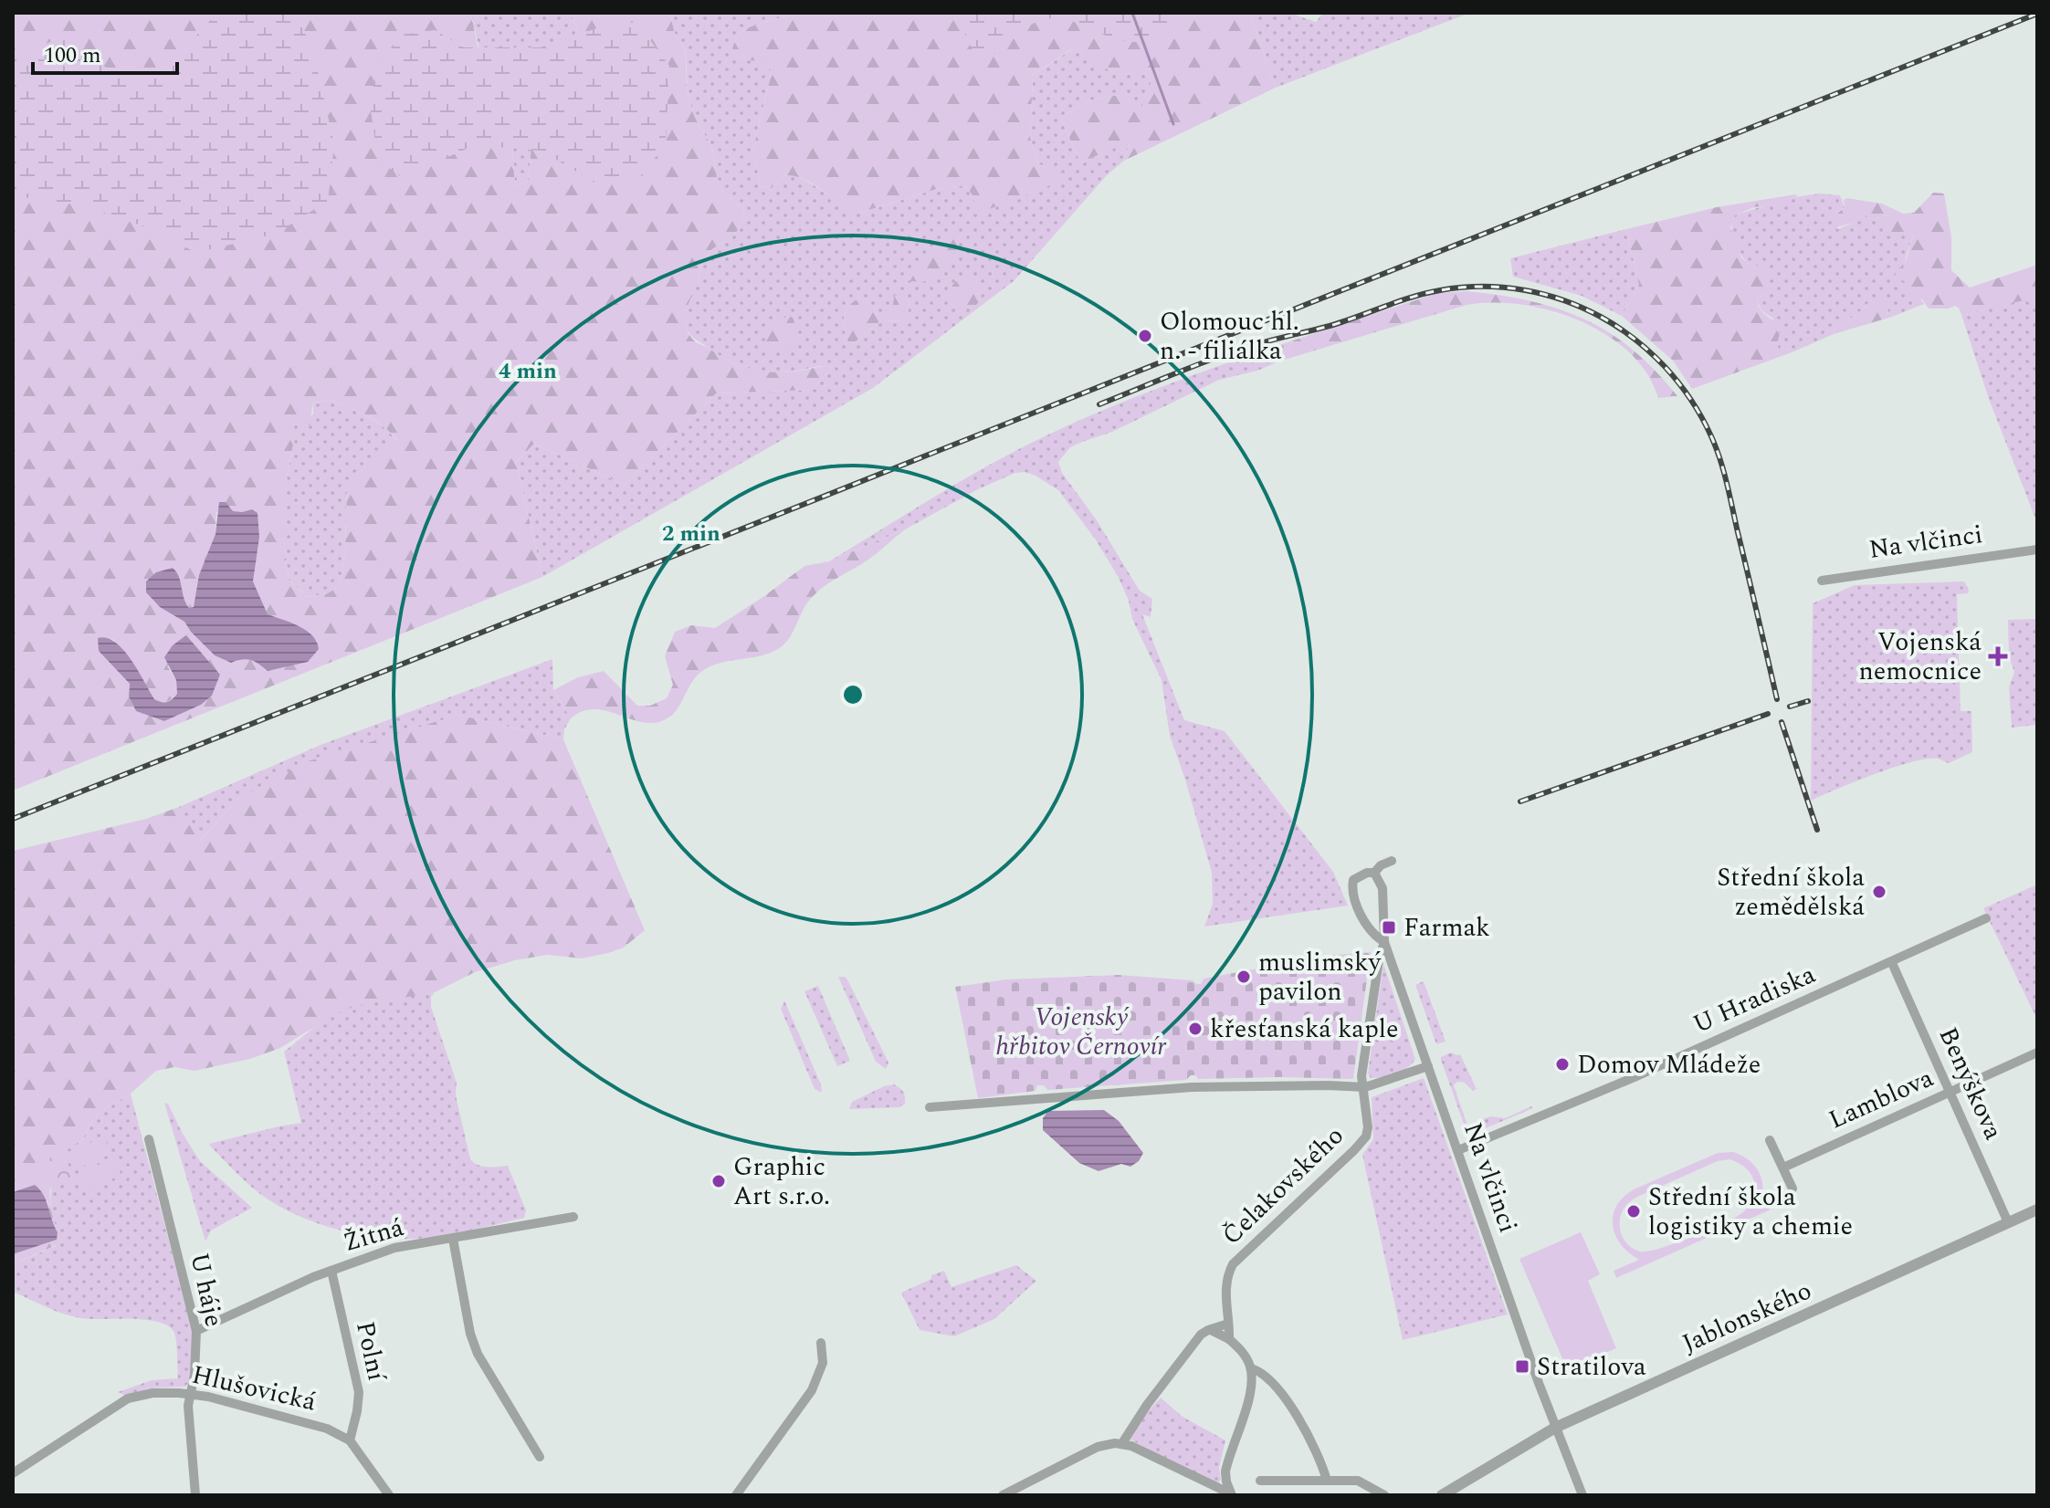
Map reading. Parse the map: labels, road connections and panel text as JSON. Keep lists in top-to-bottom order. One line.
{"streets":{"street":["Na vlčinci","U Hradiska","Benýškova","Lamblova","Čelakovského","Žitná","U háje","Jablonského","Polní","Hlušovická"]},"crossings":[["Na vlčinci","U Hradiska"],["Na vlčinci","Čelakovského"],["Na vlčinci","Jablonského"],["U Hradiska","Benýškova"],["Benýškova","Lamblova"],["Benýškova","Jablonského"],["Žitná","U háje"],["Žitná","Polní"],["U háje","Hlušovická"],["Polní","Hlušovická"]],"parks":["Vojenský hřbitov Černovír"],"places":{"other":["Olomouc hl. n. - filiálka","Střední škola zemědělská","muslimský pavilon","křesťanská kaple","Domov Mládeže","Graphic Art s.r.o.","Střední škola logistiky a chemie"],"health":["Vojenská nemocnice"],"transit":["Farmak","Stratilova"]},"scale_bar":"100 m","rings":["4 min","2 min"]}
